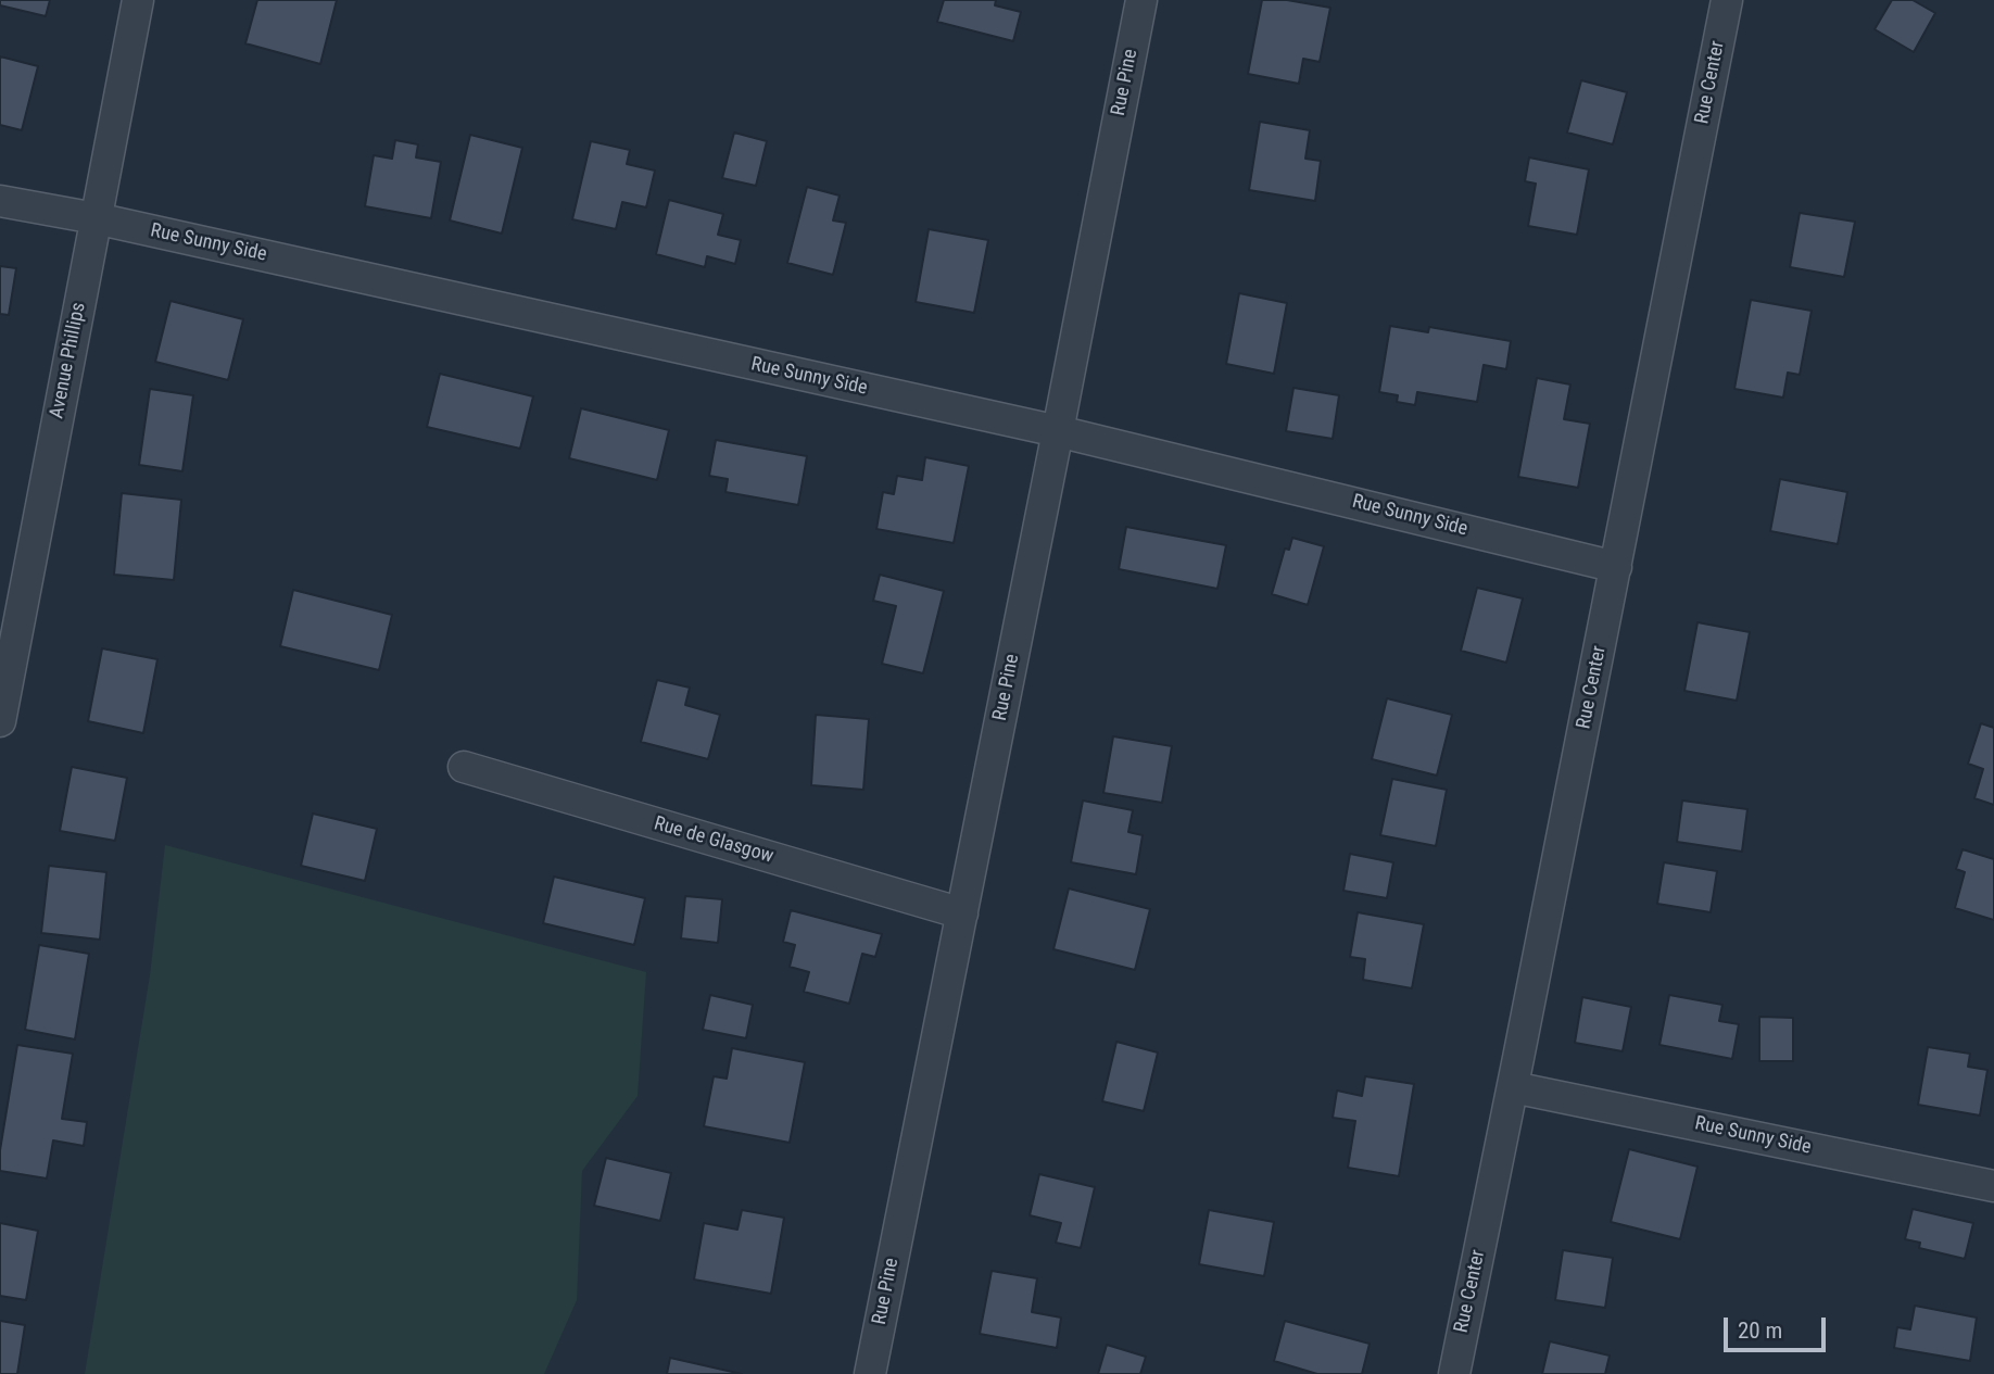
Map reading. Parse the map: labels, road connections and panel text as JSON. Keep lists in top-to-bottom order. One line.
{"streets":{"street":["Rue Pine","Rue Center","Rue Sunny Side","Avenue Phillips","Rue de Glasgow"]},"crossings":[["Rue Pine","Rue Sunny Side"],["Rue Pine","Rue de Glasgow"],["Rue Center","Rue Sunny Side"],["Rue Sunny Side","Avenue Phillips"]],"scale_bar":"20 m"}
